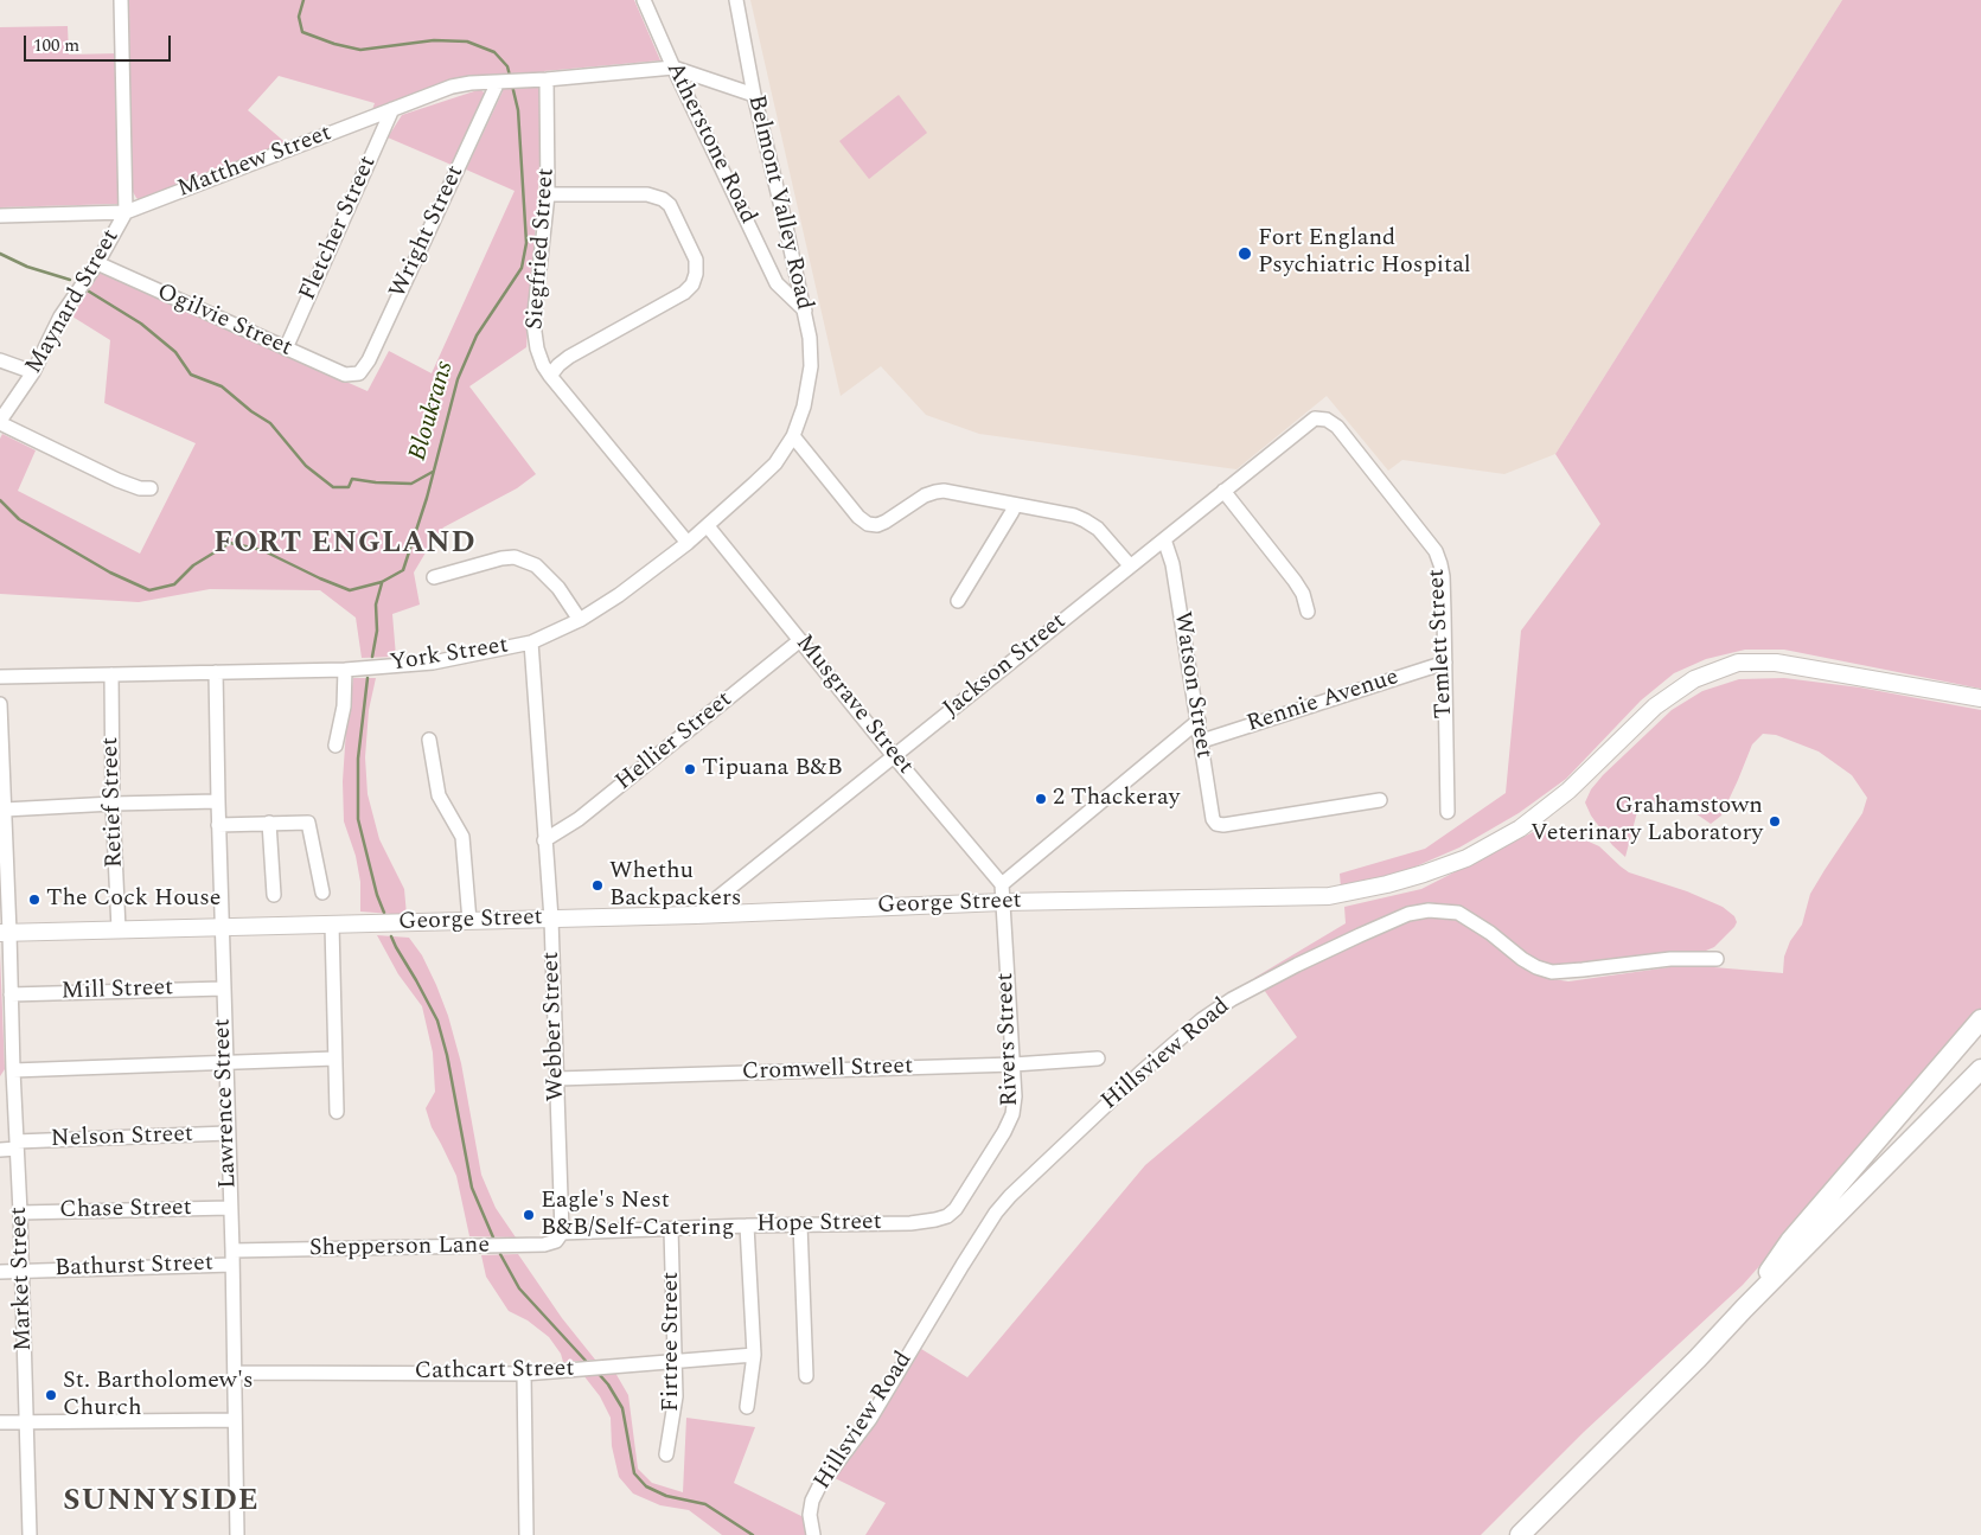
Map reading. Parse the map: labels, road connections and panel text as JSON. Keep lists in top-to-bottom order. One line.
{"streets":{"main road":["George Street"],"street":["Atherstone Road","Matthew Street","Belmont Valley Road","Fletcher Street","Wright Street","Siegfried Street","Maynard Street","Ogilvie Street","Temlett Street","York Street","Jackson Street","Watson Street","Rennie Avenue","Musgrave Street","Hellier Street","Retief Street","Mill Street","Webber Street","Rivers Street","Hillsview Road","Cromwell Street","Lawrence Street","Nelson Street","Chase Street","Hope Street","Shepperson Lane","Bathurst Street","Market Street","Firtree Street","Cathcart Street"]},"crossings":[["Atherstone Road","Matthew Street"],["Atherstone Road","Belmont Valley Road"],["Matthew Street","Belmont Valley Road"],["Matthew Street","Fletcher Street"],["Matthew Street","Wright Street"],["Matthew Street","Siegfried Street"],["Matthew Street","Maynard Street"],["Belmont Valley Road","York Street"],["Fletcher Street","Ogilvie Street"],["Wright Street","Ogilvie Street"],["Siegfried Street","York Street"],["Maynard Street","Ogilvie Street"],["Temlett Street","Jackson Street"],["Temlett Street","Rennie Avenue"],["York Street","Musgrave Street"],["York Street","Retief Street"],["York Street","Webber Street"],["York Street","Lawrence Street"],["Jackson Street","Watson Street"],["Jackson Street","Musgrave Street"],["Jackson Street","George Street"],["Watson Street","Rennie Avenue"],["Musgrave Street","Hellier Street"],["Musgrave Street","Rivers Street"],["Hellier Street","Webber Street"],["Retief Street","George Street"],["George Street","Webber Street"],["George Street","Rivers Street"],["George Street","Lawrence Street"],["George Street","Market Street"],["Mill Street","Lawrence Street"],["Mill Street","Market Street"],["Webber Street","Cromwell Street"],["Webber Street","Hope Street"],["Webber Street","Shepperson Lane"],["Rivers Street","Cromwell Street"],["Rivers Street","Hope Street"],["Lawrence Street","Nelson Street"],["Lawrence Street","Chase Street"],["Lawrence Street","Shepperson Lane"],["Lawrence Street","Bathurst Street"],["Lawrence Street","Cathcart Street"],["Nelson Street","Market Street"],["Chase Street","Market Street"],["Hope Street","Shepperson Lane"],["Hope Street","Firtree Street"],["Shepperson Lane","Bathurst Street"],["Bathurst Street","Market Street"],["Firtree Street","Cathcart Street"]],"districts":["FORT ENGLAND","SUNNYSIDE"],"water":["Bloukrans"],"places":["Fort England Psychiatric Hospital","Tipuana B&B","2 Thackeray","Grahamstown Veterinary Laboratory","Whethu Backpackers","The Cock House","Eagle's Nest B&B/Self-Catering","St. Bartholomew's Church"],"scale_bar":"100 m"}
